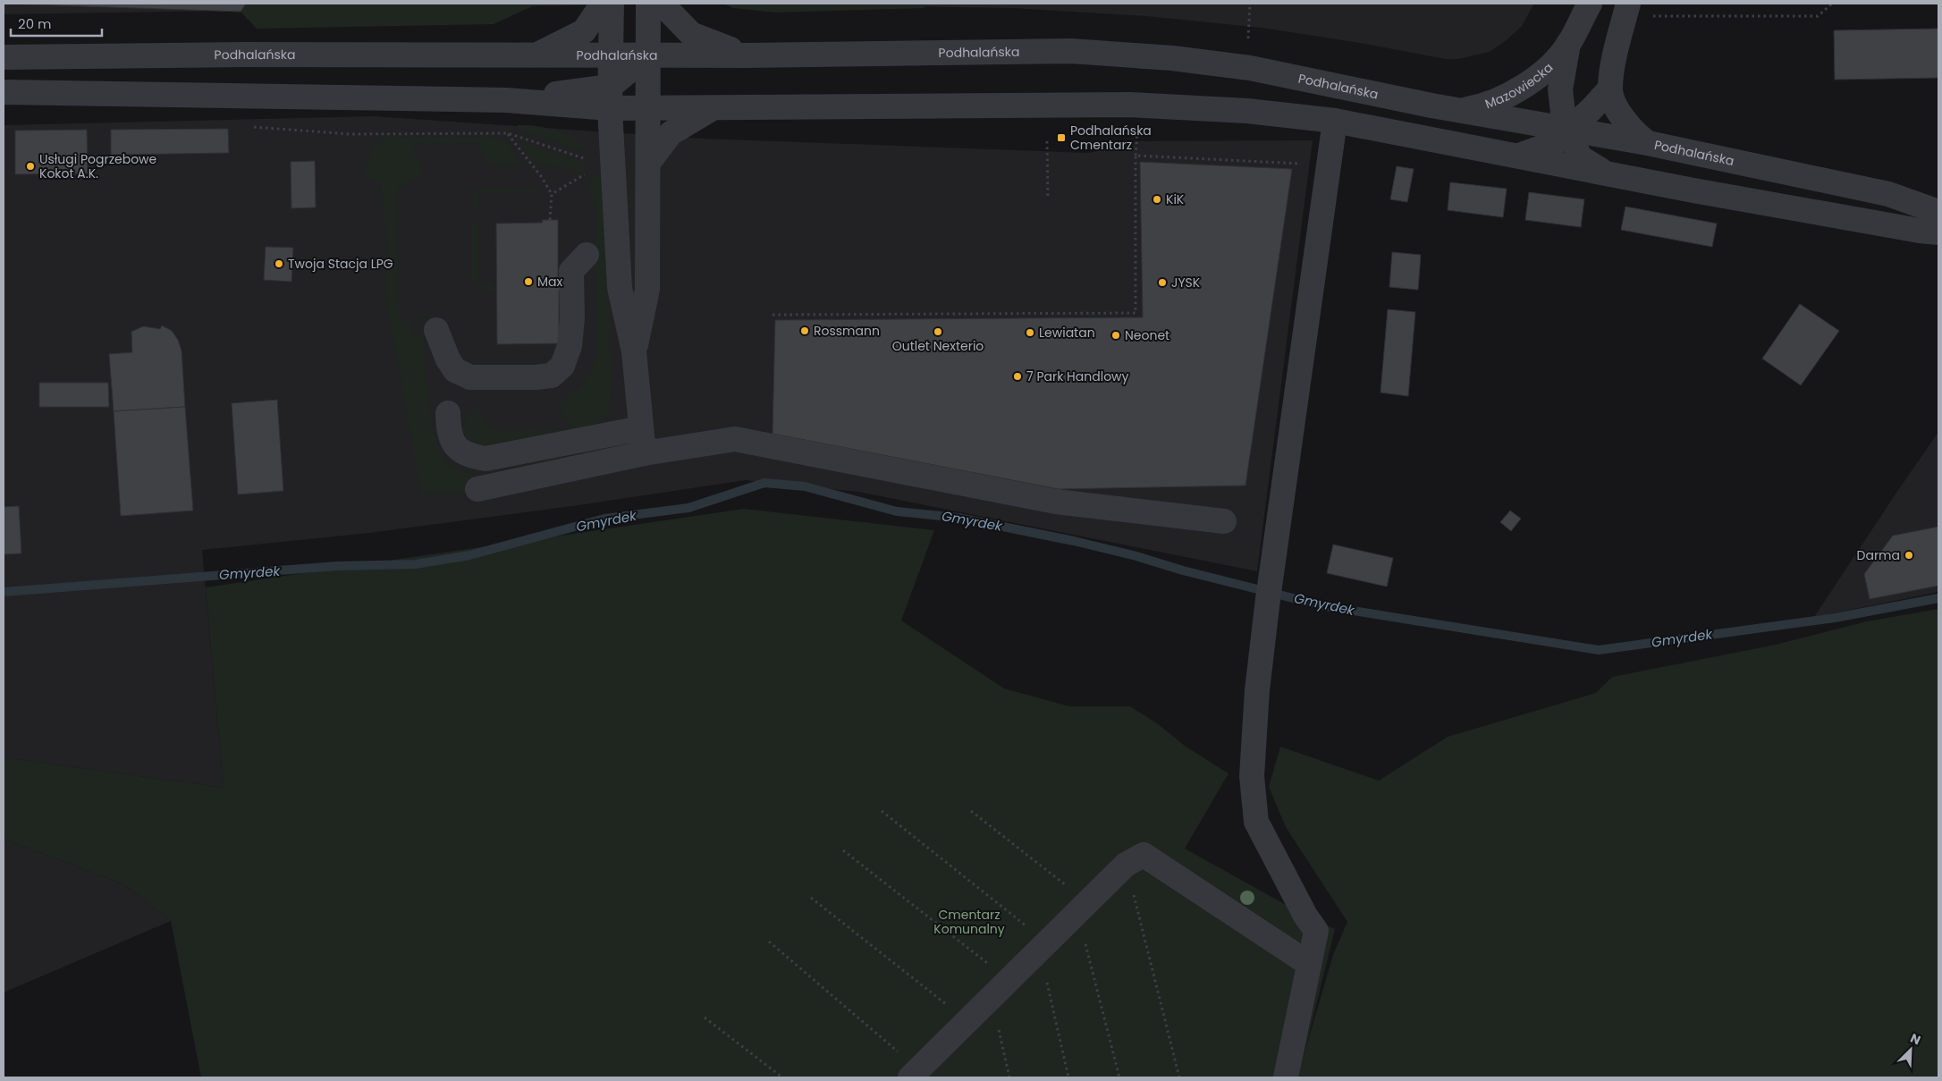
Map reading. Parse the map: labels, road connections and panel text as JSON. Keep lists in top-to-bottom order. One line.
{"streets":{"street":["Podhalańska","Mazowiecka"]},"crossings":[["Podhalańska","Mazowiecka"]],"water":["Gmyrdek"],"parks":["Cmentarz Komunalny"],"places":{"transit":["Podhalańska Cmentarz"],"other":["Usługi Pogrzebowe Kokot A.K.","KiK","Twoja Stacja LPG","Max","JYSK","Rossmann","Outlet Nexterio","Lewiatan","Neonet","7 Park Handlowy","Darma"]},"scale_bar":"20 m","north":"top right"}
